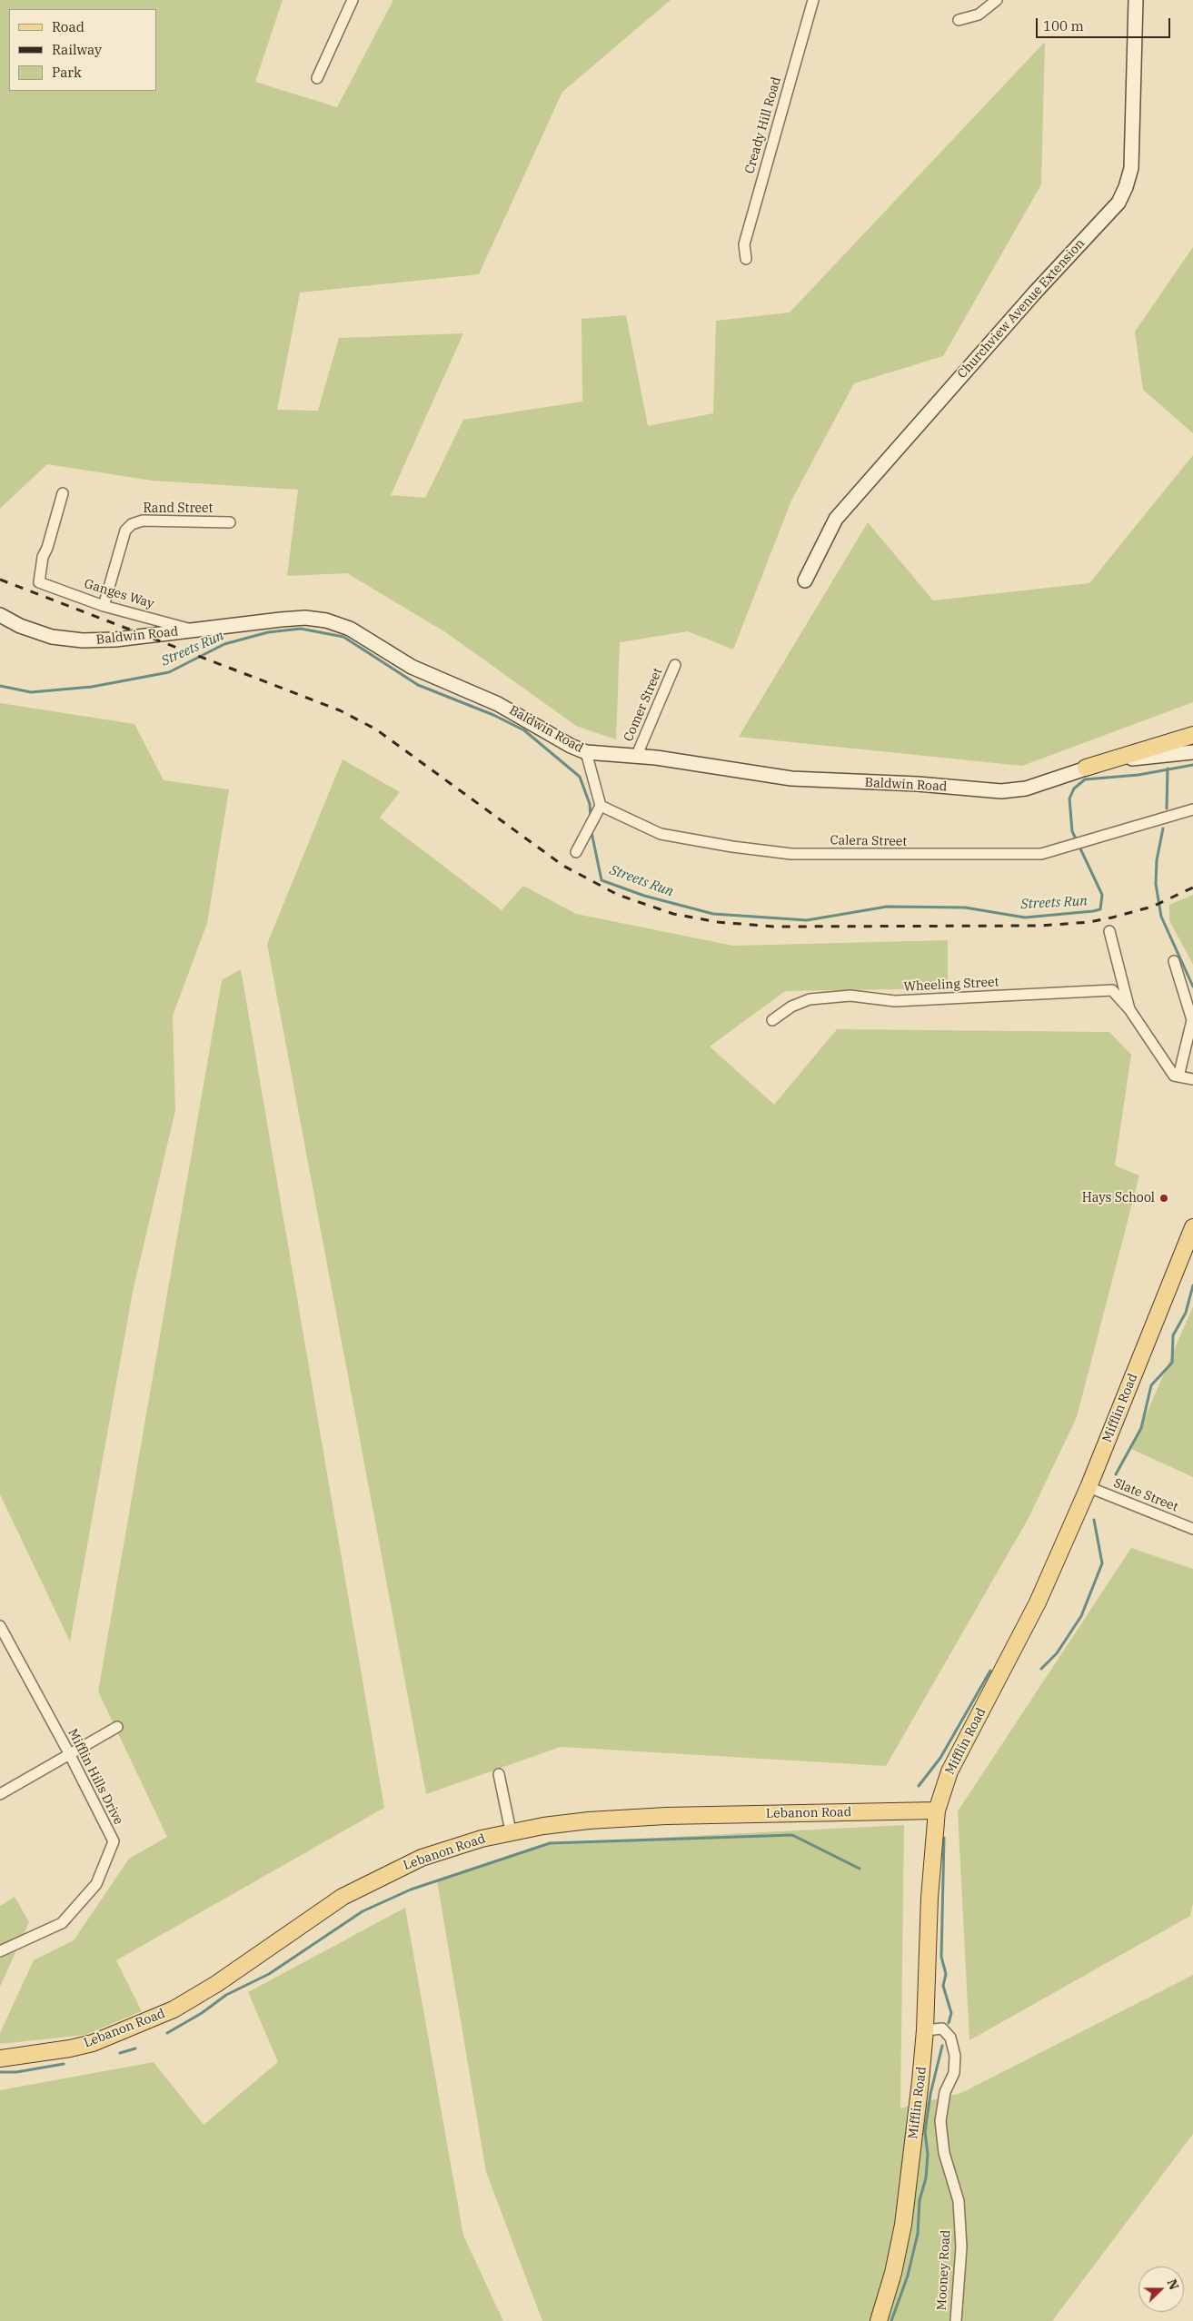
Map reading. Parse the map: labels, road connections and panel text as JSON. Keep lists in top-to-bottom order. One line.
{"streets":{"main road":["Churchview Avenue Extension","Baldwin Road","Mifflin Road","Lebanon Road"],"street":["Cready Hill Road","Rand Street","Ganges Way","Comer Street","Calera Street","Wheeling Street","Slate Street","Mifflin Hills Drive","Mooney Road"]},"crossings":[["Rand Street","Ganges Way"],["Ganges Way","Baldwin Road"],["Baldwin Road","Comer Street"],["Mifflin Road","Slate Street"],["Mifflin Road","Lebanon Road"],["Mifflin Road","Mooney Road"]],"water":["Streets Run"],"places":["Hays School"],"legend":["Road","Railway","Park"],"scale_bar":"100 m","north":"right"}
